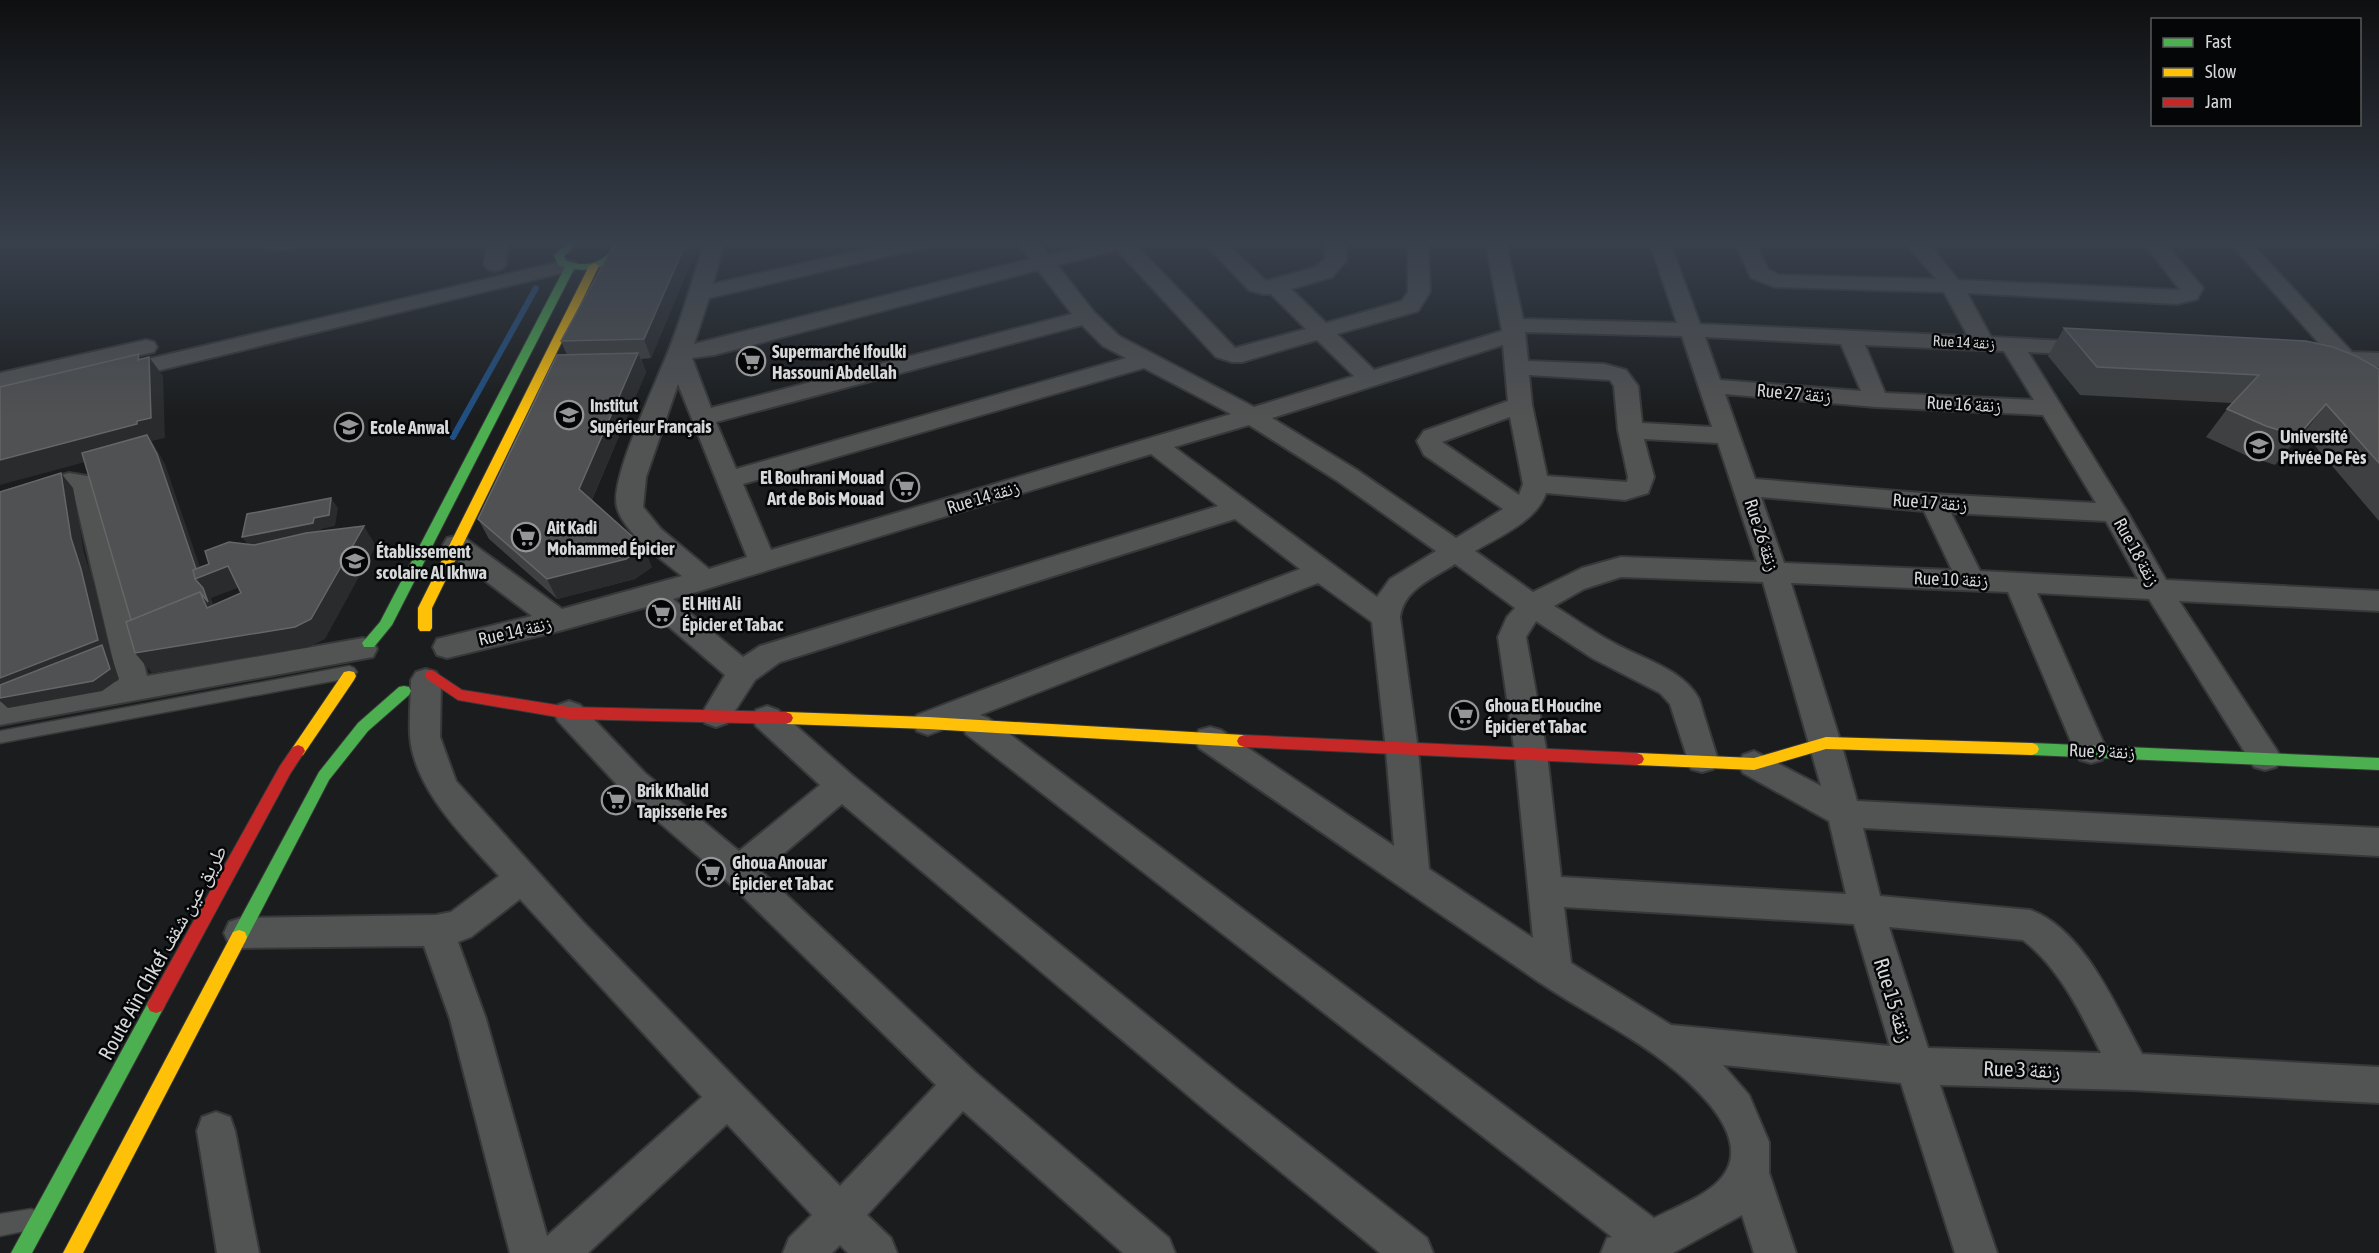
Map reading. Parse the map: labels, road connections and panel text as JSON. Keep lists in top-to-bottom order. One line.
{"streets":{"main road":["Rue 9 زنقة","Route Aïn Chkef طريق عين شقف"],"street":["Rue 14 زنقة","Rue 27 زنقة","Rue 16 زنقة","Rue 17 زنقة","Rue 26 زنقة","Rue 18 زنقة","Rue 10 زنقة","Rue 15 زنقة","Rue 3 زنقة"]},"crossings":[["Rue 14 زنقة","Rue 26 زنقة"],["Rue 14 زنقة","Rue 18 زنقة"],["Rue 27 زنقة","Rue 16 زنقة"],["Rue 27 زنقة","Rue 26 زنقة"],["Rue 16 زنقة","Rue 18 زنقة"],["Rue 17 زنقة","Rue 26 زنقة"],["Rue 17 زنقة","Rue 18 زنقة"],["Rue 26 زنقة","Rue 10 زنقة"],["Rue 26 زنقة","Rue 9 زنقة"],["Rue 26 زنقة","Rue 15 زنقة"],["Rue 18 زنقة","Rue 10 زنقة"],["Rue 18 زنقة","Rue 9 زنقة"],["Rue 9 زنقة","Rue 15 زنقة"],["Rue 15 زنقة","Rue 3 زنقة"]],"places":{"supermarket":["Supermarché Ifoulki Hassouni Abdellah","El Bouhrani Mouad Art de Bois Mouad","Ait Kadi Mohammed Épicier","El Hiti Ali Épicier et Tabac","Ghoua El Houcine Épicier et Tabac","Brik Khalid Tapisserie Fes","Ghoua Anouar Épicier et Tabac"],"school or university":["Institut Supérieur Français","Ecole Anwal","Université Privée De Fès","Établissement scolaire Al Ikhwa"]},"legend":["Fast","Slow","Jam"]}
